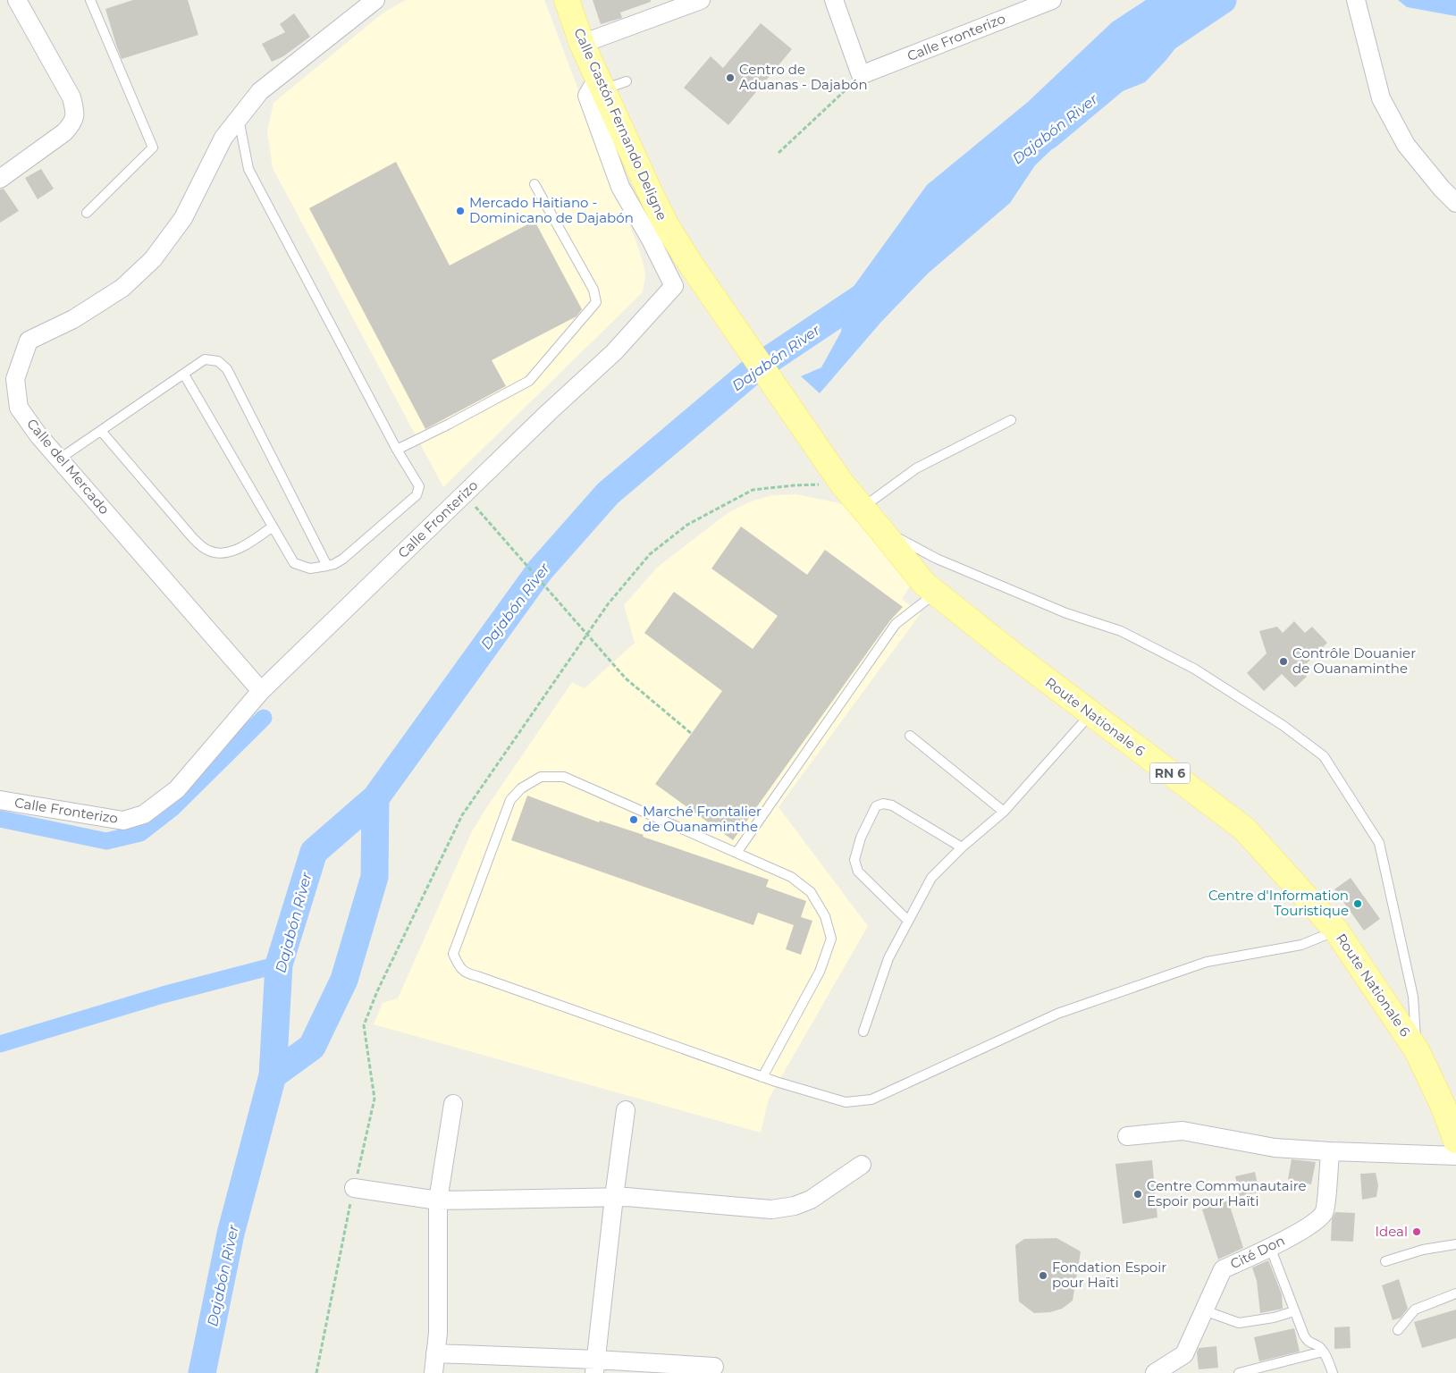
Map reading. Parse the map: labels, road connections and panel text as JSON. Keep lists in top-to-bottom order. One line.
{"streets":{"main road":["Calle Gastón Fernando Deligne","Route Nationale 6","RN 6"],"street":["Calle Fronterizo","Calle del Mercado","Cité Don"]},"crossings":[["Calle Fronterizo","Calle Gastón Fernando Deligne"],["Calle Fronterizo","Calle del Mercado"],["Calle Gastón Fernando Deligne","Route Nationale 6"]],"water":["Dajabón River"],"places":["Centro de Aduanas - Dajabón","Mercado Haitiano - Dominicano de Dajabón","Contrôle Douanier de Ouanaminthe","Marché Frontalier de Ouanaminthe","Centre d'Information Touristique","Centre Communautaire Espoir pour Haïti","Ideal","Fondation Espoir pour Haïti"]}
